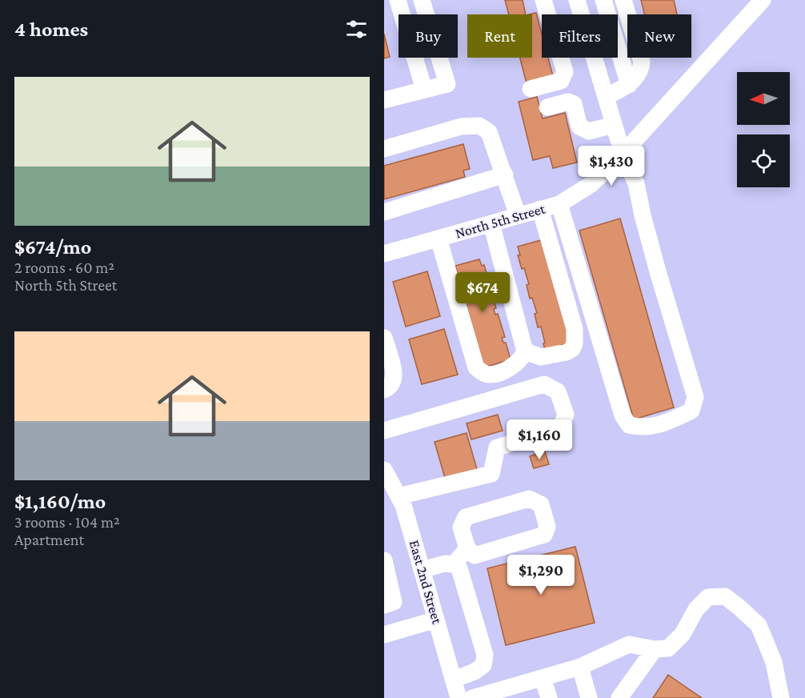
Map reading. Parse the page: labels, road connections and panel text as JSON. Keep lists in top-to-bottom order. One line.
{"streets":{"street":["North 5th Street","East 2nd Street"]},"north":"left","page":{"heading":"4 homes","chip":["Buy","Rent","Filters","New"],"list":[{"name":"$674/mo","note":"2 rooms · 60 m² · North 5th Street"},{"name":"$1,160/mo","note":"3 rooms · 104 m² · Apartment"}],"price":["$1,430","$674","$1,160","$1,290"]}}
